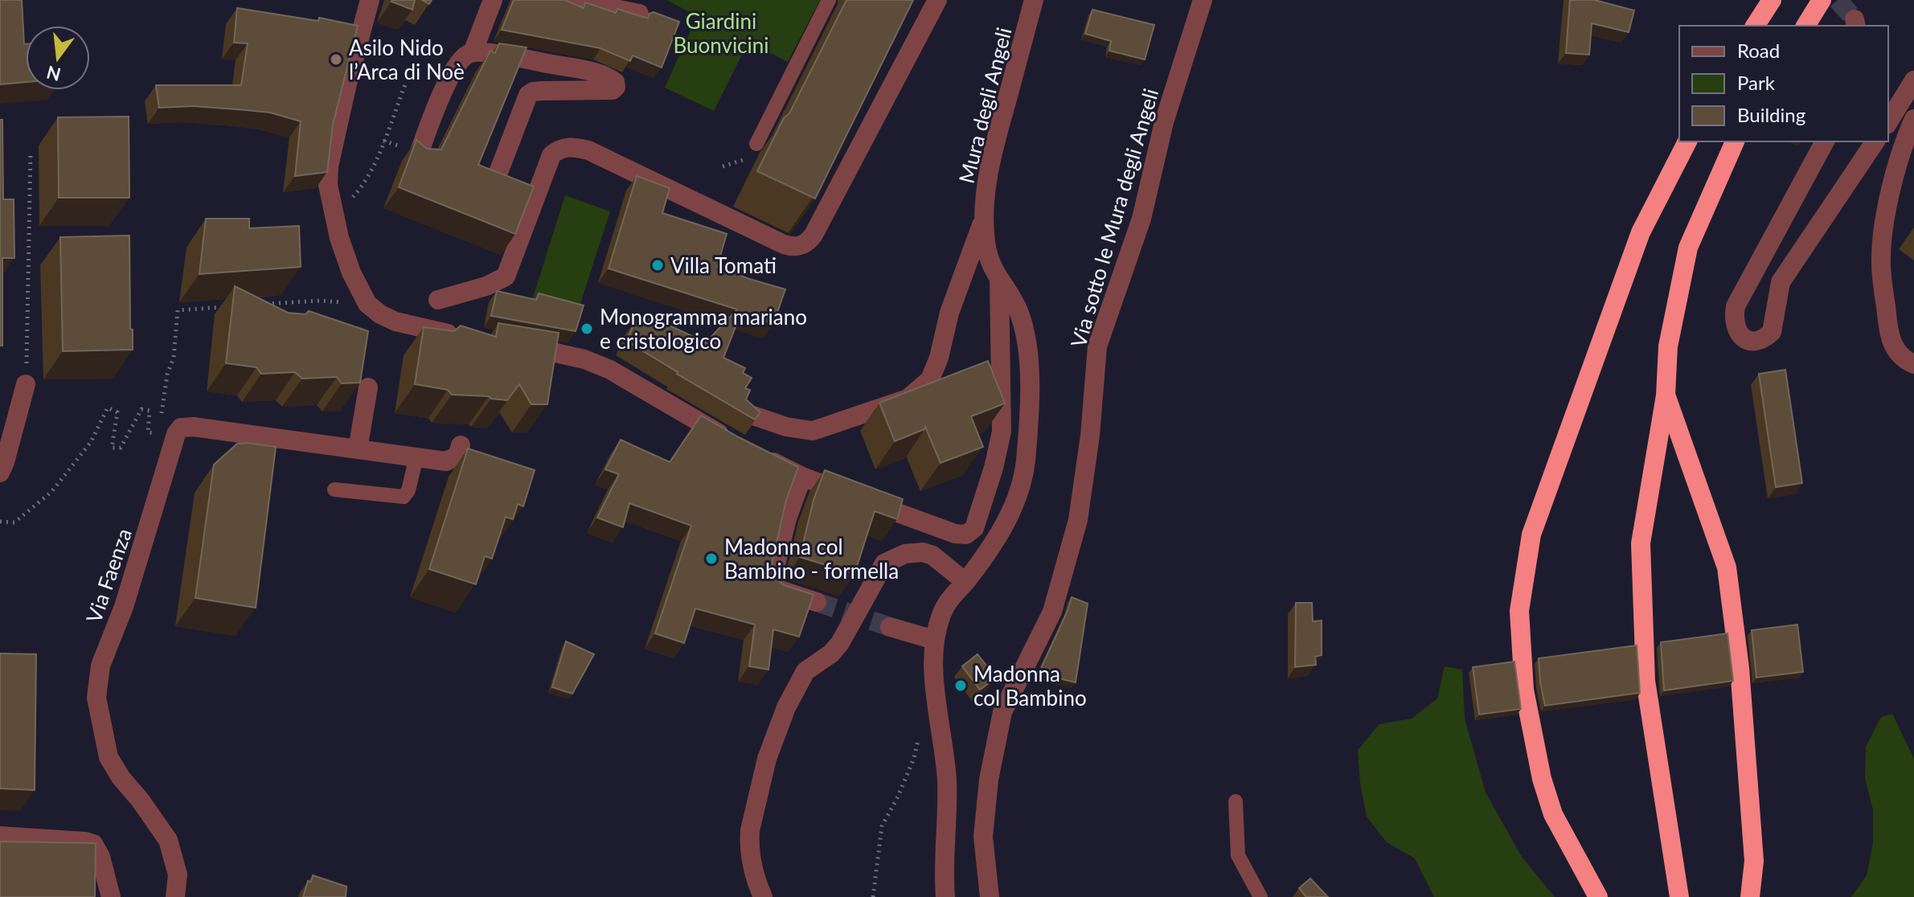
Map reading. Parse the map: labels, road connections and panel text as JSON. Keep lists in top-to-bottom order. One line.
{"streets":{"street":["Mura degli Angeli","Via sotto le Mura degli Angeli","Via Faenza"]},"parks":["Giardini Buonvicini"],"places":["Asilo Nido l’Arca di Noè","Villa Tomati","Monogramma mariano e cristologico","Madonna col Bambino - formella","Madonna col Bambino"],"legend":["Road","Park","Building"],"north":"bottom"}
